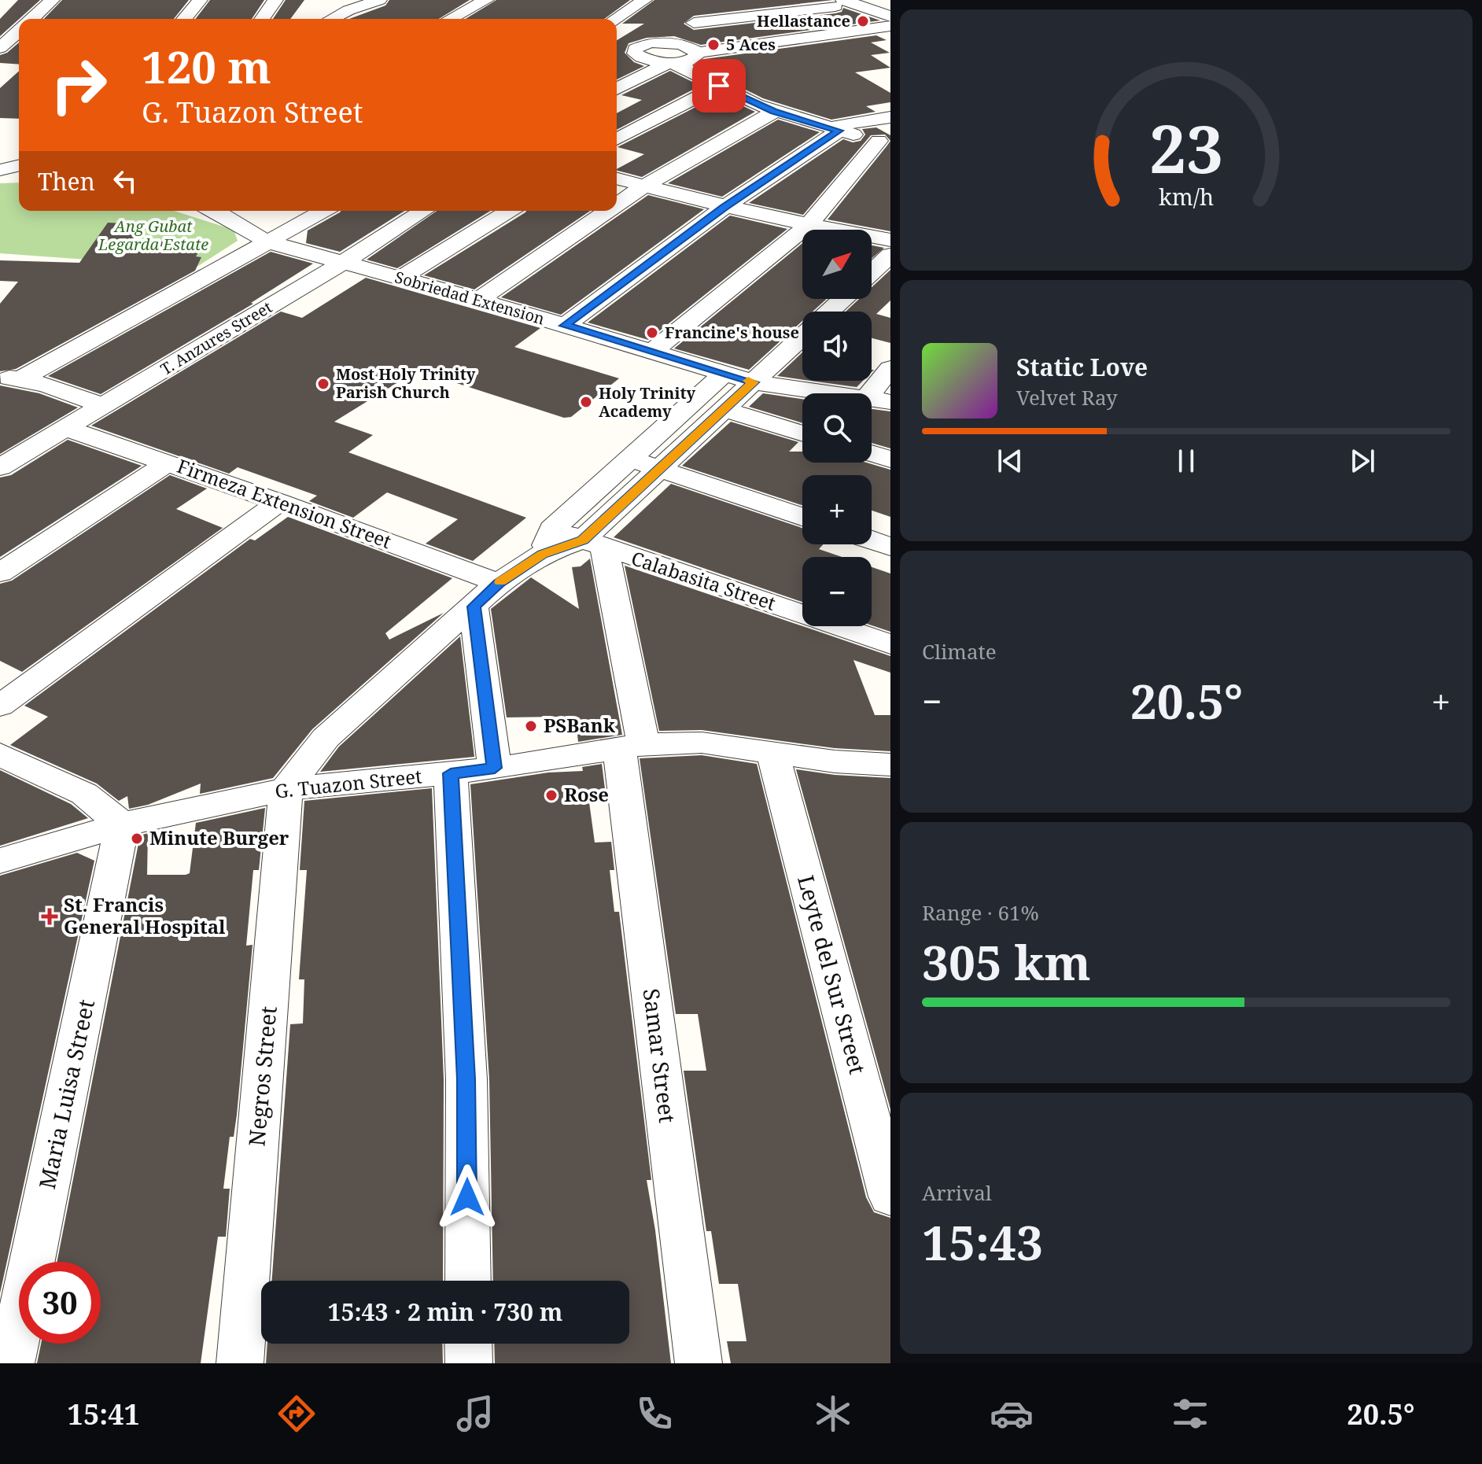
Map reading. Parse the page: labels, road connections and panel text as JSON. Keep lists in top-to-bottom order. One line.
{"streets":{"street":["Sobriedad Extension","T. Anzures Street","Firmeza Extension Street","Calabasita Street","G. Tuazon Street","Leyte del Sur Street","Samar Street","Negros Street","Maria Luisa Street"]},"crossings":[["Sobriedad Extension","T. Anzures Street"],["T. Anzures Street","Firmeza Extension Street"],["Calabasita Street","Samar Street"],["G. Tuazon Street","Leyte del Sur Street"],["G. Tuazon Street","Samar Street"],["G. Tuazon Street","Negros Street"],["G. Tuazon Street","Maria Luisa Street"]],"parks":["Ang Gubat Legarda Estate"],"places":{"other":["Hellastance","5 Aces","Francine's house","Most Holy Trinity Parish Church","Holy Trinity Academy","PSBank","Rose","Minute Burger"],"health":["St. Francis General Hospital"]},"north":"top right","page":{"turn":["120 m","G. Tuazon Street"],"then":"Then","map_buttons":["+","−"],"song":["Static Love","Velvet Ray"],"tile":["Climate",["Range · 61%","305 km"],["Arrival","15:43"]],"heat":["−","20.5°","+"],"limit":"30","trip":"15:43 · 2 min · 730 m","tabs":["15:41","20.5°"],"gauge":["23","km/h"]}}
